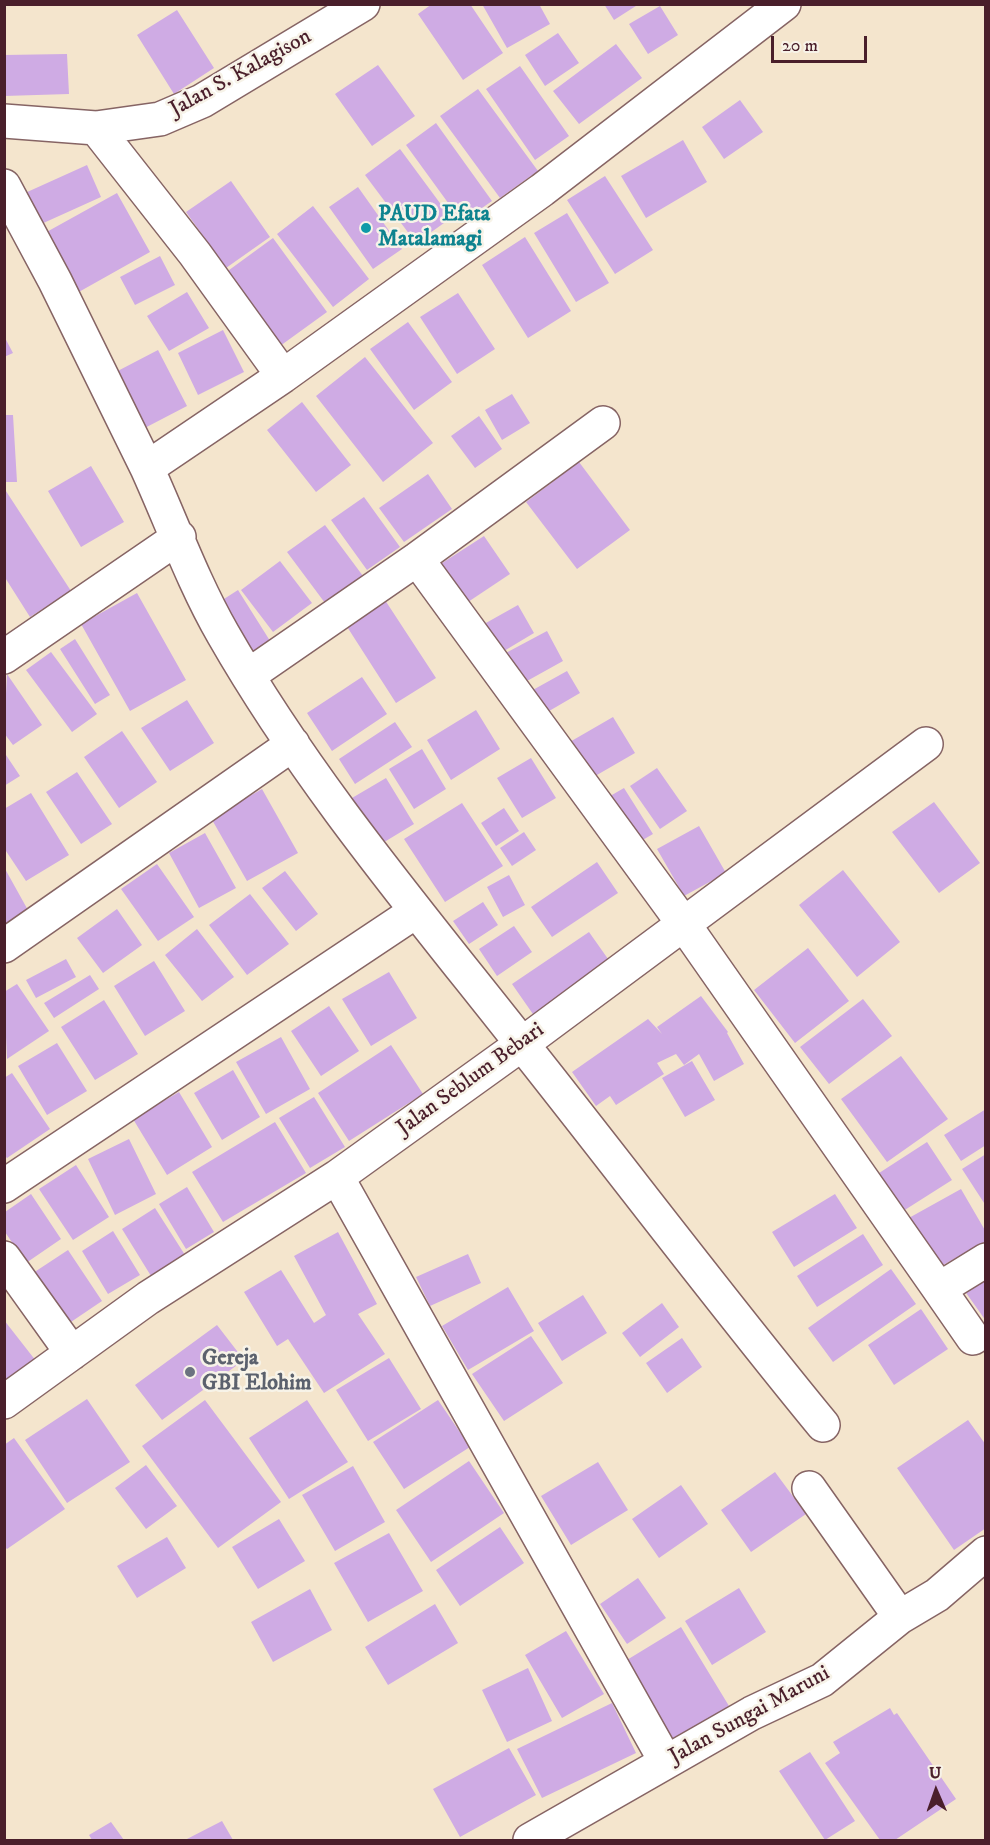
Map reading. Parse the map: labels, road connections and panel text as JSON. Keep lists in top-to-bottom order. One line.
{"streets":{"street":["Jalan S. Kalagison","Jalan Seblum Bebari","Jalan Sungai Maruni"]},"places":["PAUD Efata Matalamagi","Gereja GBI Elohim"],"scale_bar":"20 m","north":"top"}
